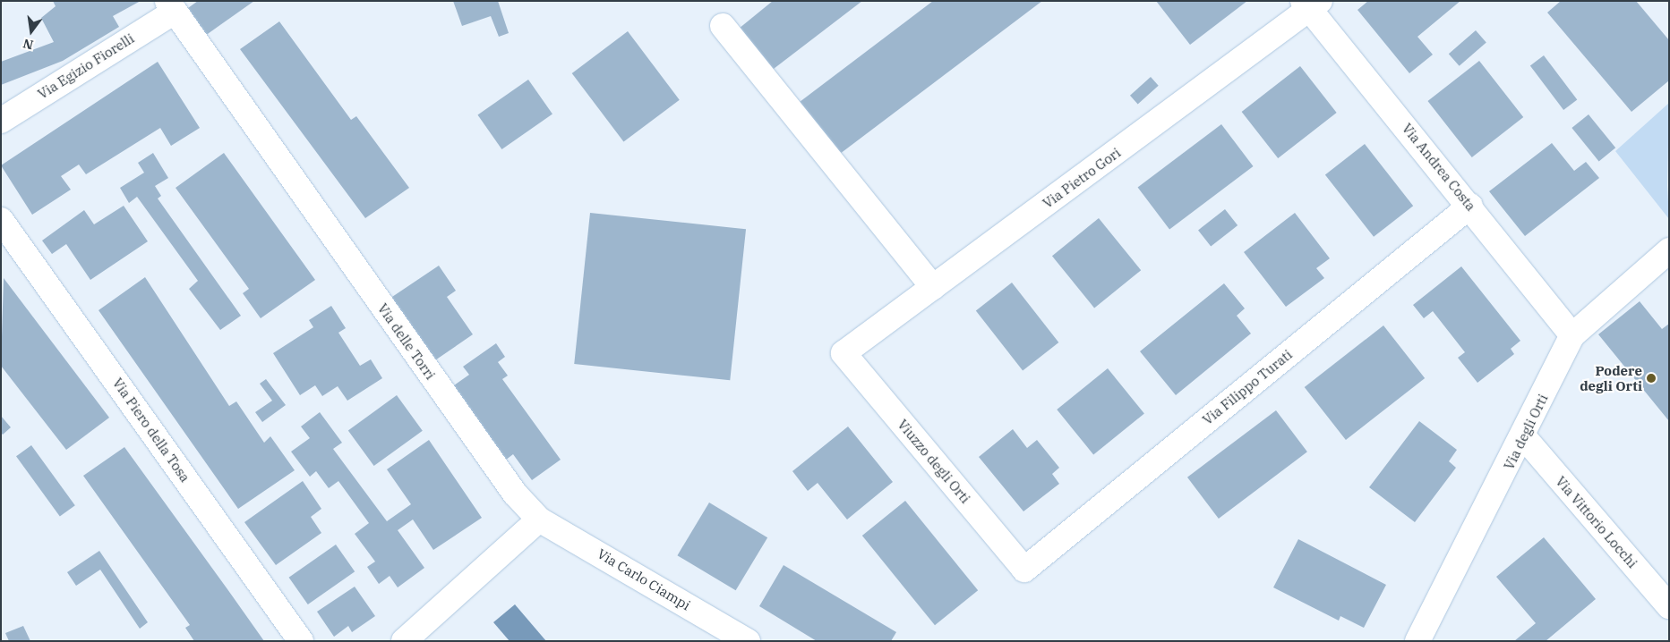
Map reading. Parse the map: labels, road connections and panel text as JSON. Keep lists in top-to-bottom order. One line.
{"streets":{"street":["Via Egizio Fiorelli","Via Andrea Costa","Via Pietro Gori","Via delle Torri","Via Filippo Turati","Via Piero della Tosa","Via degli Orti","Viuzzo degli Orti","Via Vittorio Locchi","Via Carlo Ciampi"]},"crossings":[["Via Egizio Fiorelli","Via delle Torri"],["Via Andrea Costa","Via Pietro Gori"],["Via Andrea Costa","Via Filippo Turati"],["Via Andrea Costa","Via degli Orti"],["Via Pietro Gori","Viuzzo degli Orti"],["Via delle Torri","Via Carlo Ciampi"],["Via Filippo Turati","Viuzzo degli Orti"],["Via degli Orti","Via Vittorio Locchi"]],"places":["Podere degli Orti"],"north":"bottom"}
